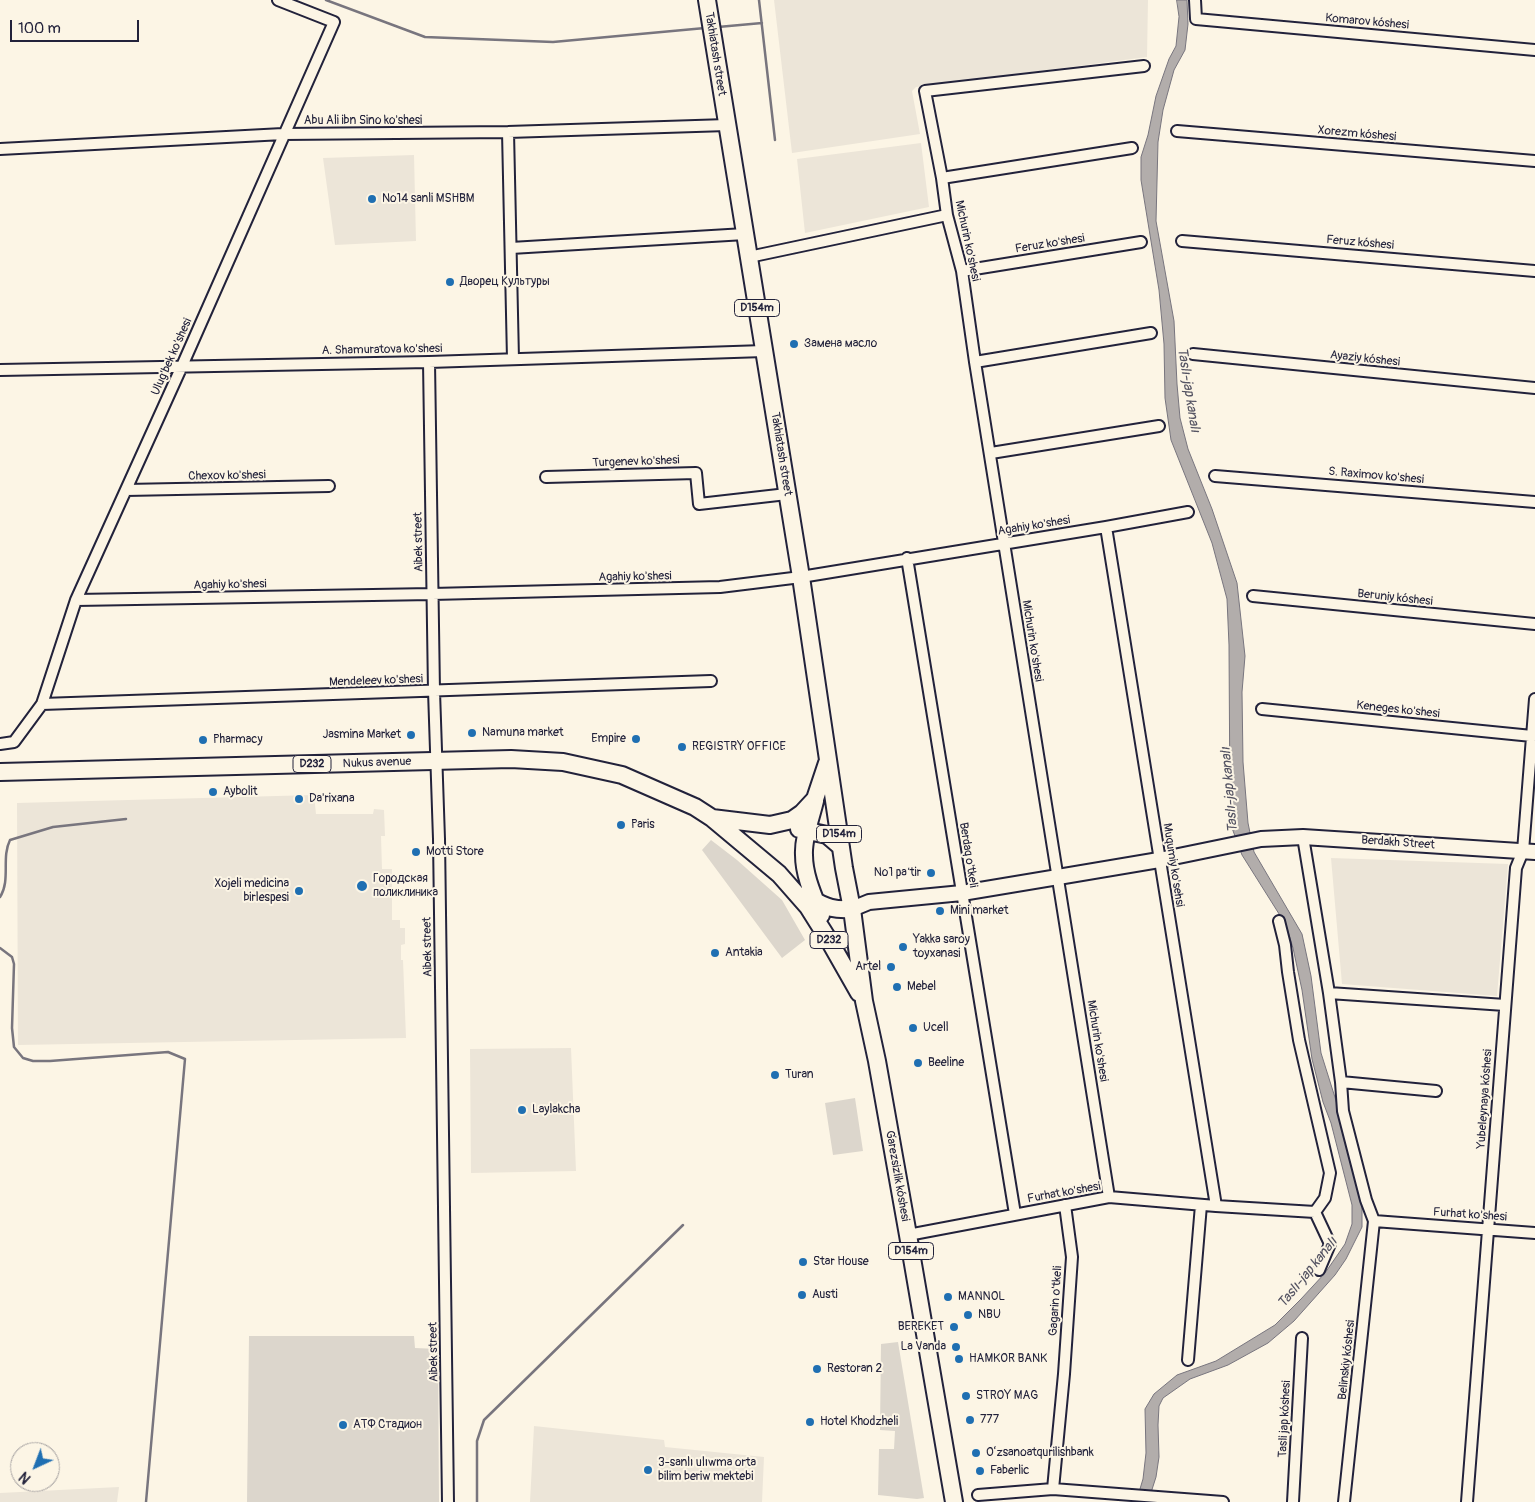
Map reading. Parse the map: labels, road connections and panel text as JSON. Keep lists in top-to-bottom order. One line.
{"streets":{"main road":["Takhiatash street","D154m","Nukus avenue","D232","Ǵarezsizlik kóshesi"],"street":["Komarov kóshesi","Abu Ali ibn Sino ko'shesi","Xorezm kóshesi","Michurin ko'shesi","Feruz kóshesi","Feruz ko'shesi","A. Shamuratova ko'shesi","Ulug'bek ko'shesi","Ayaziy kóshesi","Turgenev ko'shesi","Chexov ko'shesi","S. Raximov ko'shesi","Agahiy ko'shesi","Aibek street","Beruniy kóshesi","Mendeleev ko'shesi","Keneges ko'shesi","Berdakh Street","Berdaq o'tkeli","Muqumiy ko'sehsi","Yubeleynaya kóshesi","Furhat ko'shesi","Gagarin o'tkeli","Belinskiy kóshesi","Tasli jap kóshesi"]},"crossings":[["Takhiatash street","Abu Ali ibn Sino ko'shesi"],["Takhiatash street","A. Shamuratova ko'shesi"],["Takhiatash street","Turgenev ko'shesi"],["Takhiatash street","Agahiy ko'shesi"],["Takhiatash street","D232"],["Takhiatash street","Berdakh Street"],["Takhiatash street","Ǵarezsizlik kóshesi"],["Abu Ali ibn Sino ko'shesi","Ulug'bek ko'shesi"],["Michurin ko'shesi","Feruz ko'shesi"],["Michurin ko'shesi","Agahiy ko'shesi"],["Michurin ko'shesi","Berdakh Street"],["Michurin ko'shesi","Furhat ko'shesi"],["A. Shamuratova ko'shesi","Ulug'bek ko'shesi"],["A. Shamuratova ko'shesi","Aibek street"],["Ulug'bek ko'shesi","Chexov ko'shesi"],["Ulug'bek ko'shesi","Agahiy ko'shesi"],["Ulug'bek ko'shesi","Mendeleev ko'shesi"],["Agahiy ko'shesi","Aibek street"],["Agahiy ko'shesi","Berdaq o'tkeli"],["Agahiy ko'shesi","Muqumiy ko'sehsi"],["Aibek street","Mendeleev ko'shesi"],["Aibek street","Nukus avenue"],["Keneges ko'shesi","Yubeleynaya kóshesi"],["Nukus avenue","D232"],["D232","Berdakh Street"],["D232","Ǵarezsizlik kóshesi"],["Berdakh Street","Berdaq o'tkeli"],["Berdakh Street","Muqumiy ko'sehsi"],["Berdakh Street","Yubeleynaya kóshesi"],["Berdakh Street","Ǵarezsizlik kóshesi"],["Berdaq o'tkeli","Furhat ko'shesi"],["Muqumiy ko'sehsi","Furhat ko'shesi"],["Yubeleynaya kóshesi","Furhat ko'shesi"],["Ǵarezsizlik kóshesi","Furhat ko'shesi"],["Furhat ko'shesi","Gagarin o'tkeli"],["Furhat ko'shesi","Belinskiy kóshesi"]],"water":["Taslı-jap kanalı"],"places":["№14 sanli MSHBM","Дворец Культуры","Замена масло","Namuna market","Jasmina Market","Empire","Pharmacy","REGISTRY OFFICE","Aybolit","Da'rixana","Paris","Motti Store","№1 paʼtir","Городская поликлиника","Xojeli medicina birlespesi","Mini market","Yakka saroy toyxanasi","Antakia","Artel","Mebel","Ucell","Beeline","Turan","Laylakcha","Star House","Austi","MANNOL","NBU","BEREKET","La Vanda","HAMKOR BANK","Restoran 2","STROY MAG","777","Hotel Khodzheli","АТФ Стадион","Oʻzsanoatqurilishbank","3-sanlı ulıwma orta bilim beriw mektebi","Faberlic"],"scale_bar":"100 m","north":"bottom left"}
